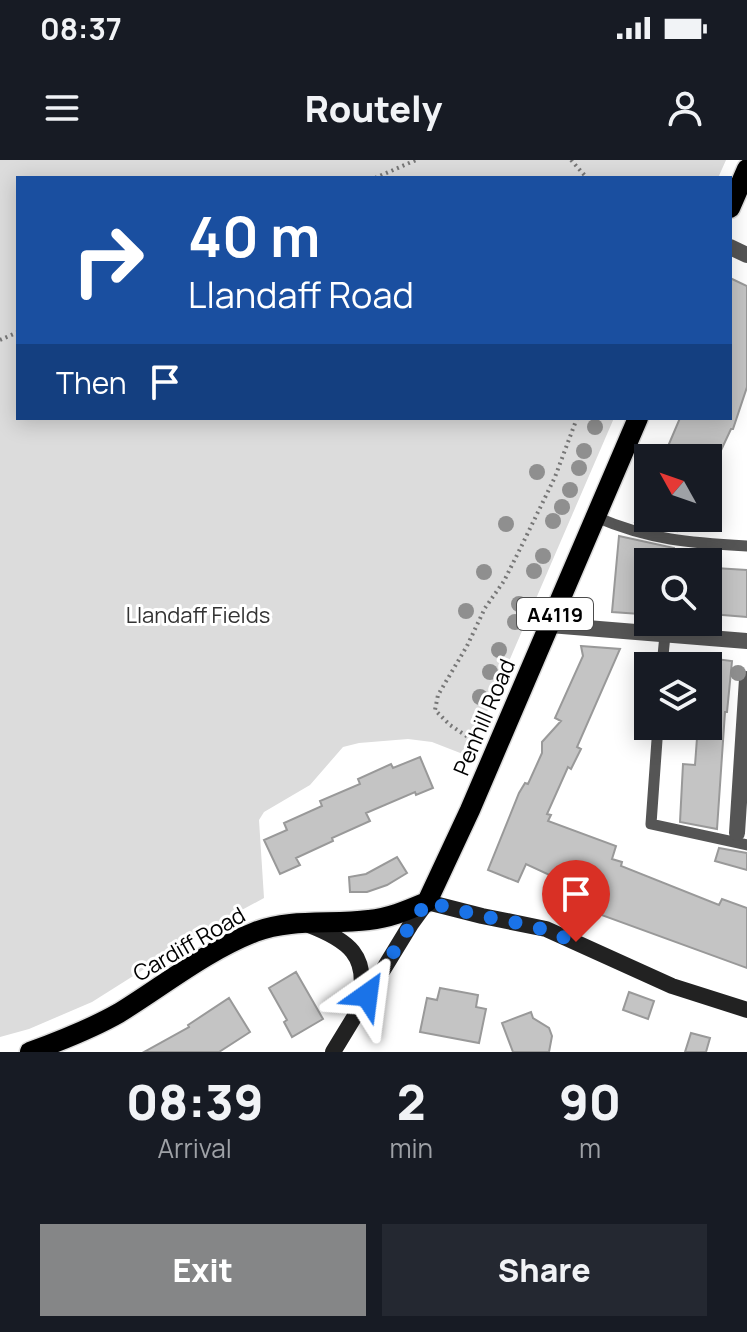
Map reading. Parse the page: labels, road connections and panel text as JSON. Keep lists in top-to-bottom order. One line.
{"streets":{"main road":["A4119","Penhill Road","Cardiff Road"]},"crossings":[["Penhill Road","Cardiff Road"]],"parks":["Llandaff Fields"],"north":"top left","page":{"status":"08:37","header":"Routely","turn":["40 m","Llandaff Road"],"then":"Then","eta":["08:39","Arrival","2","min","90","m"],"buttons":["Exit","Share"]}}
